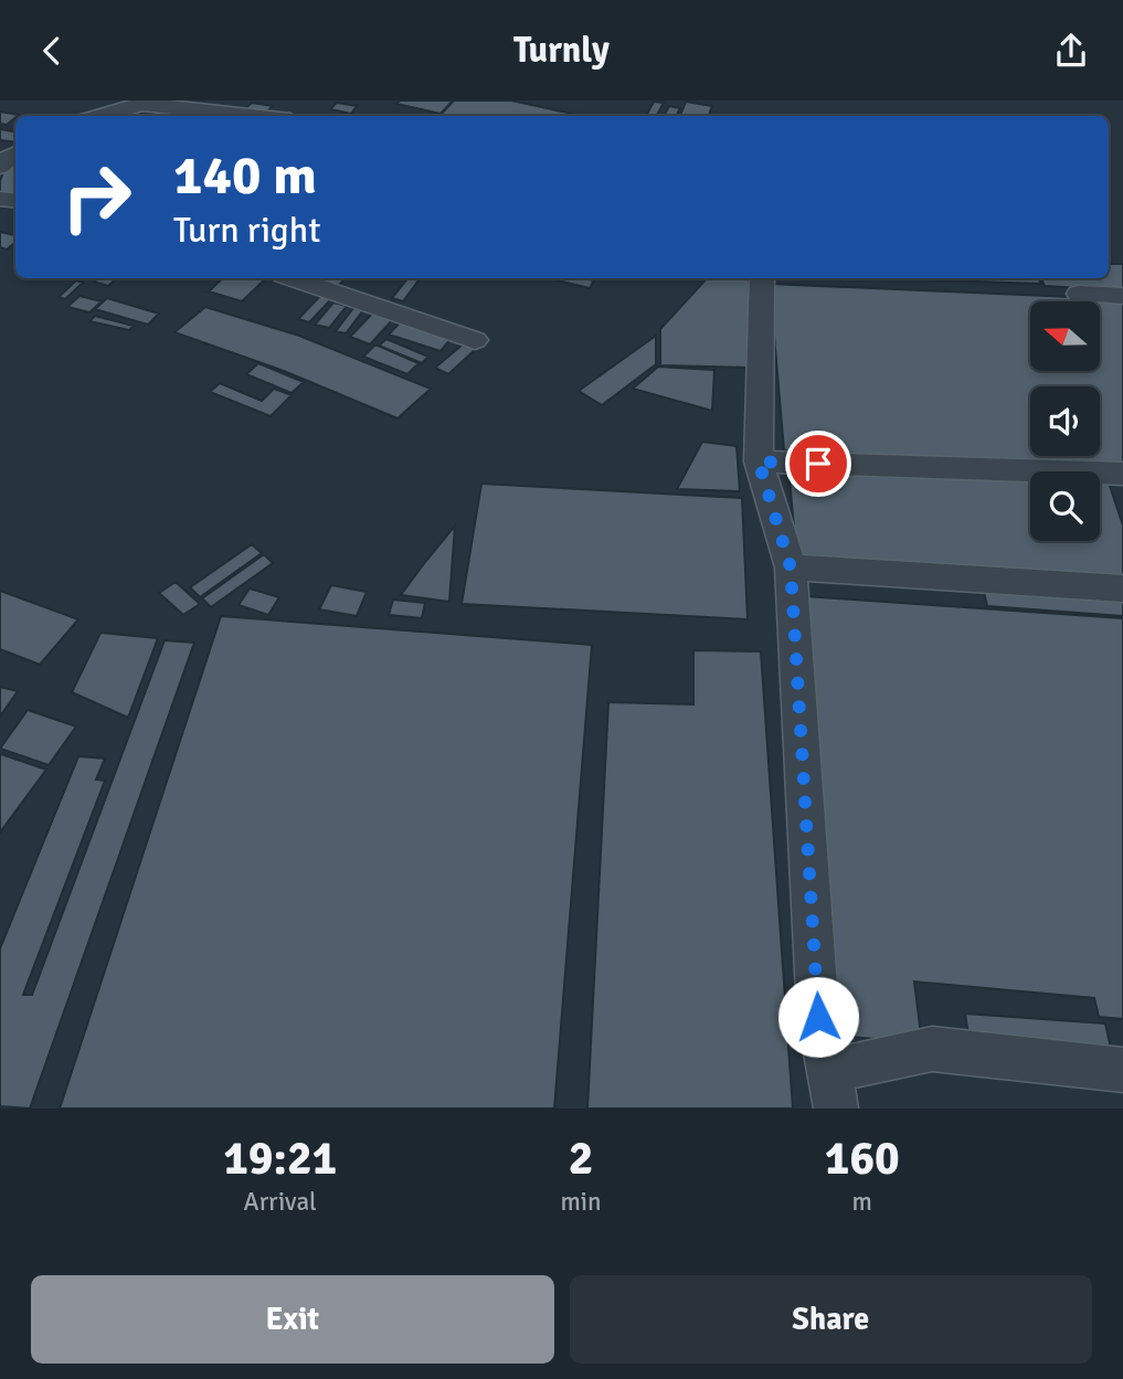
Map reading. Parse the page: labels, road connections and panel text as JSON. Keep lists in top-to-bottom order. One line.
{"north":"left","page":{"header":"Turnly","turn":["140 m","Turn right"],"eta":["19:21","Arrival","2","min","160","m"],"buttons":["Exit","Share"]}}
